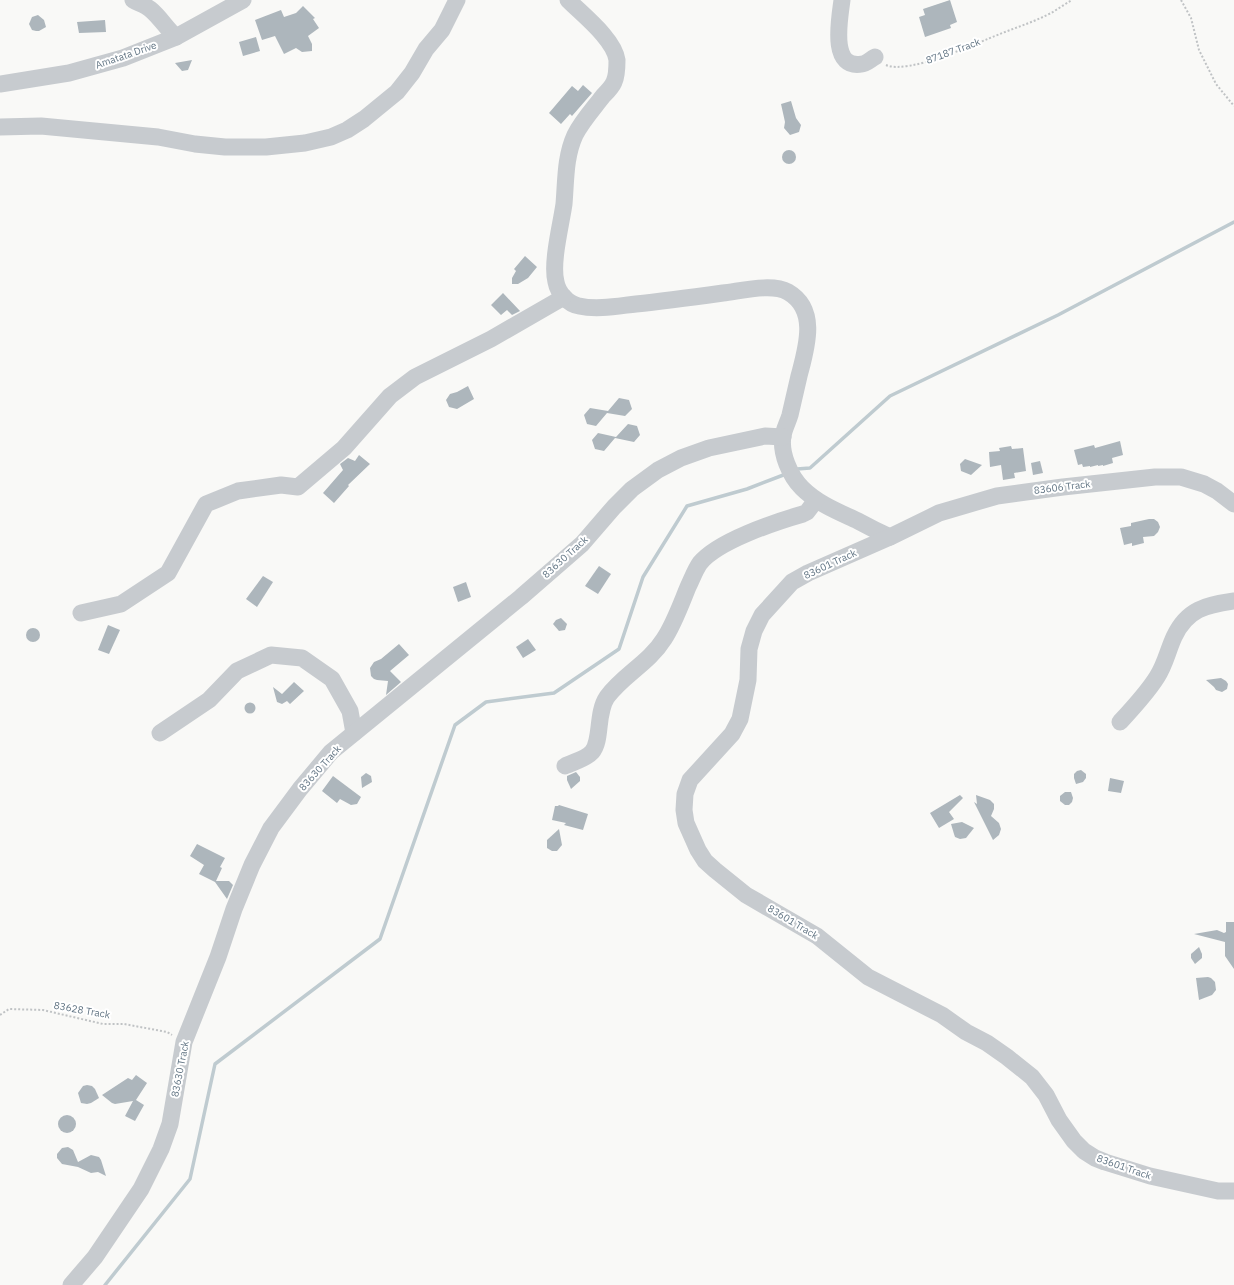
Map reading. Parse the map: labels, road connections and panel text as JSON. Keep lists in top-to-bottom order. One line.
{"streets":{"street":["Amatata Drive","83606 Track","83630 Track","83601 Track"],"path":["87187 Track","83628 Track"]},"crossings":[["83606 Track","83601 Track"],["83630 Track","83628 Track"]]}
